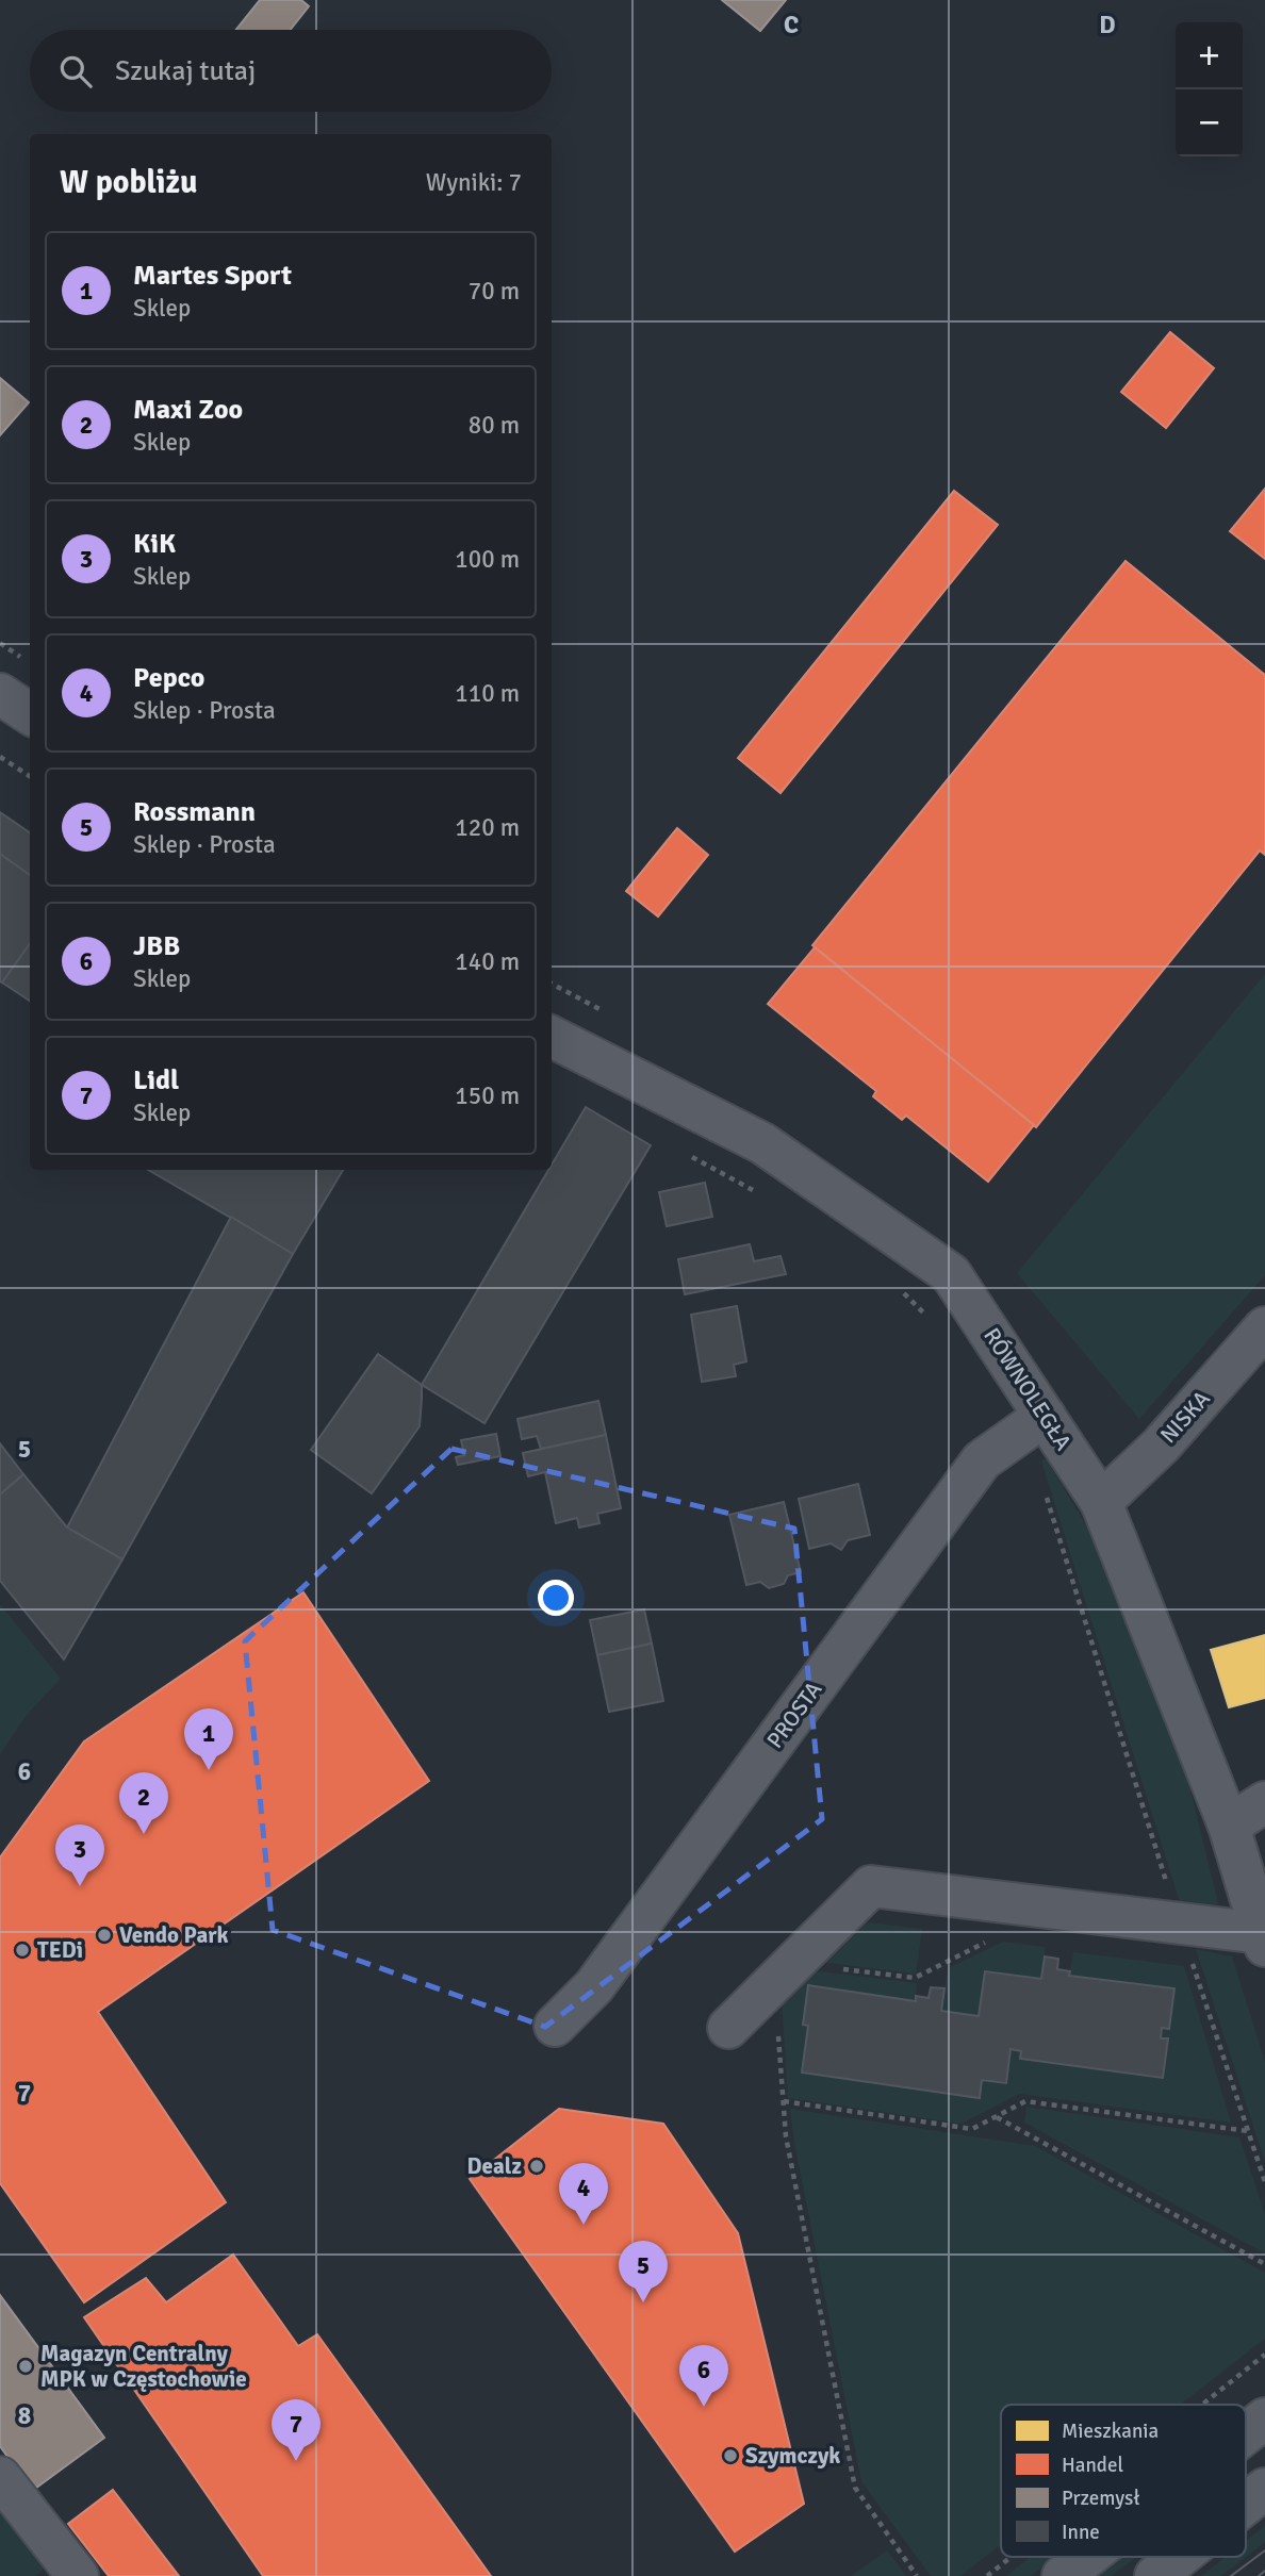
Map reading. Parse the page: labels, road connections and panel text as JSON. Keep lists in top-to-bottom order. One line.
{"streets":{"street":["RÓWNOLEGŁA","NISKA","PROSTA"]},"crossings":[["RÓWNOLEGŁA","NISKA"],["RÓWNOLEGŁA","PROSTA"]],"places":["Vendo Park","TEDi","Dealz","Magazyn Centralny MPK w Częstochowie","Szymczyk"],"legend":["Mieszkania","Handel","Przemysł","Inne"],"page":{"map_buttons":["+","−"],"search":"Szukaj tutaj","heading":["W pobliżu","Wyniki: 7"],"list":[{"mark":"1","name":"Martes Sport","note":"Sklep","value":"70 m"},{"mark":"2","name":"Maxi Zoo","note":"Sklep","value":"80 m"},{"mark":"3","name":"KiK","note":"Sklep","value":"100 m"},{"mark":"4","name":"Pepco","note":"Sklep · Prosta","value":"110 m"},{"mark":"5","name":"Rossmann","note":"Sklep · Prosta","value":"120 m"},{"mark":"6","name":"JBB","note":"Sklep","value":"140 m"},{"mark":"7","name":"Lidl","note":"Sklep","value":"150 m"}],"pins":["1","2","3","4","5","6","7"]},"grid":{"columns":["C","D"],"rows":["5","6","7","8"]}}
